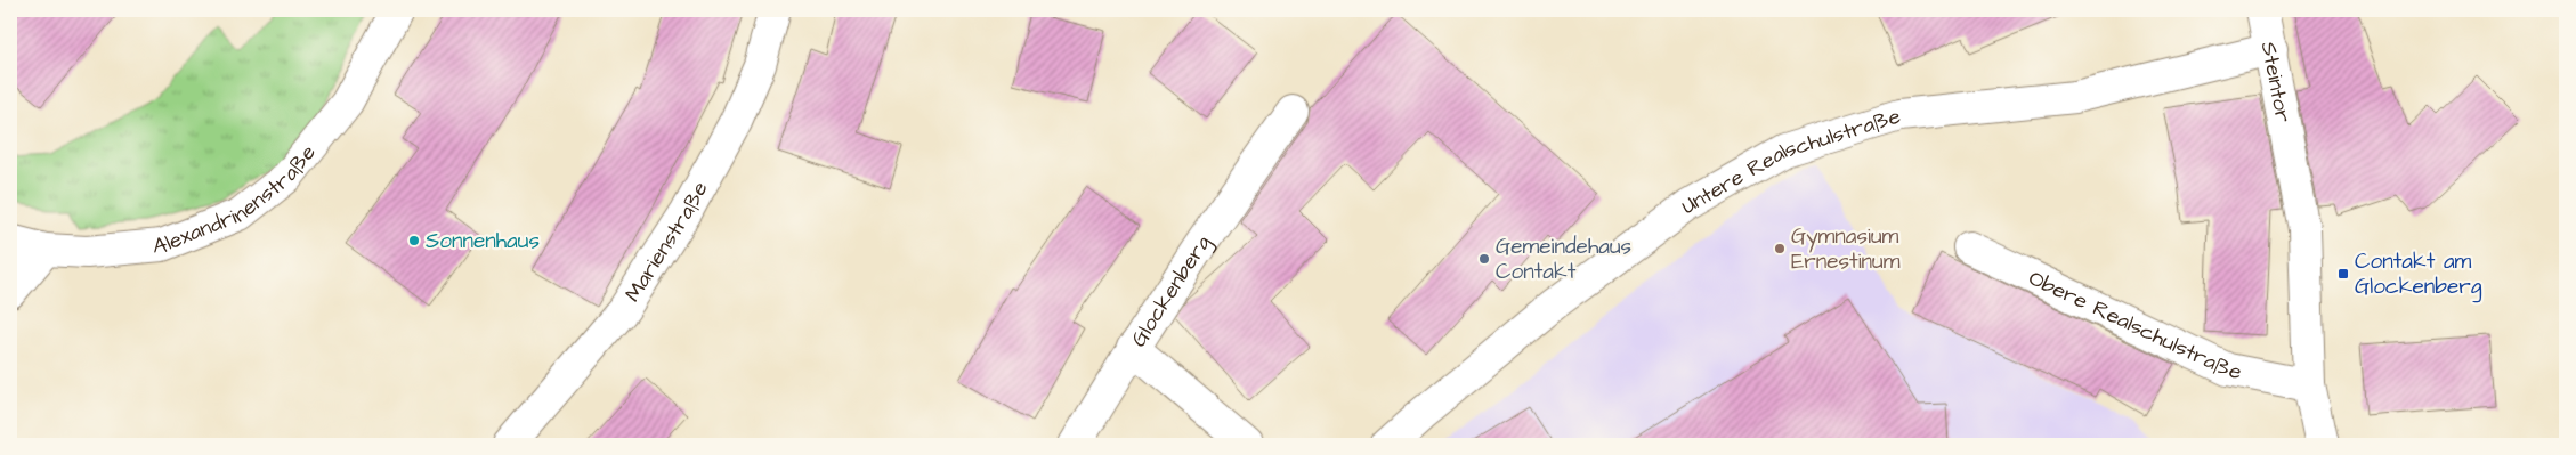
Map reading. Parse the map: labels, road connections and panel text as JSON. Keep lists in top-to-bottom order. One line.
{"streets":{"street":["Steintor","Untere Realschulstraße","Alexandrinenstraße","Marienstraße","Glockenberg","Obere Realschulstraße"]},"crossings":[["Steintor","Untere Realschulstraße"],["Steintor","Obere Realschulstraße"]],"places":{"other":["Sonnenhaus","Gymnasium Ernestinum","Gemeindehaus Contakt"],"transit":["Contakt am Glockenberg"]}}
